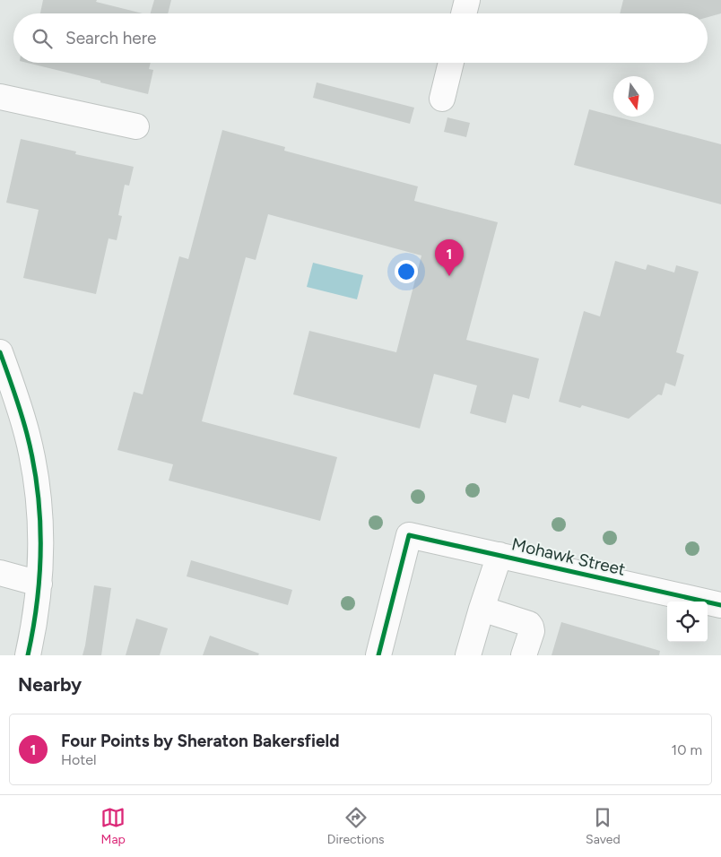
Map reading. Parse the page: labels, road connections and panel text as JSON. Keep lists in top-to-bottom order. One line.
{"streets":{"street":["Mohawk Street"]},"north":"bottom","page":{"search":"Search here","pins":"1","heading":"Nearby","list":[{"mark":"1","name":"Four Points by Sheraton Bakersfield","note":"Hotel","value":"10 m"}],"nav":["Map","Directions","Saved"]}}
